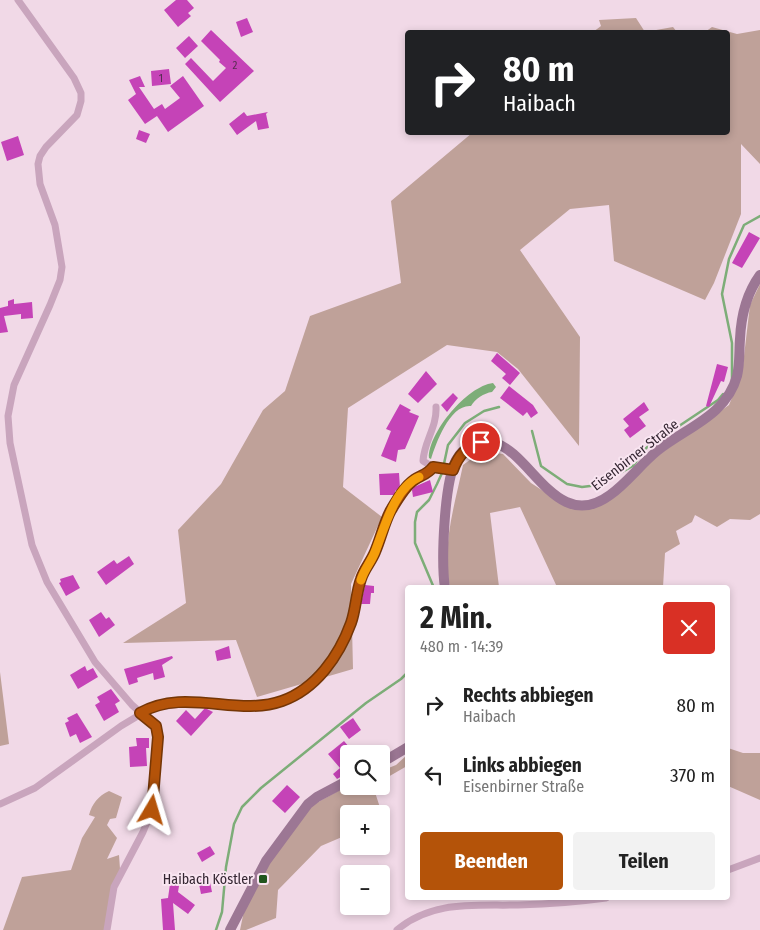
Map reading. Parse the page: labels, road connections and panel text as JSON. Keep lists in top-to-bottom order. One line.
{"streets":{"main road":["Eisenbirner Straße"]},"places":{"transit":["Haibach Köstler"]},"house_numbers":["2","1"],"page":{"turn":["80 m","Haibach"],"heading":["2 Min.","480 m · 14:39"],"list":[{"name":"Rechts abbiegen","note":"Haibach","value":"80 m"},{"name":"Links abbiegen","note":"Eisenbirner Straße","value":"370 m"}],"map_buttons":["+","−"],"buttons":["Beenden","Teilen"]}}
